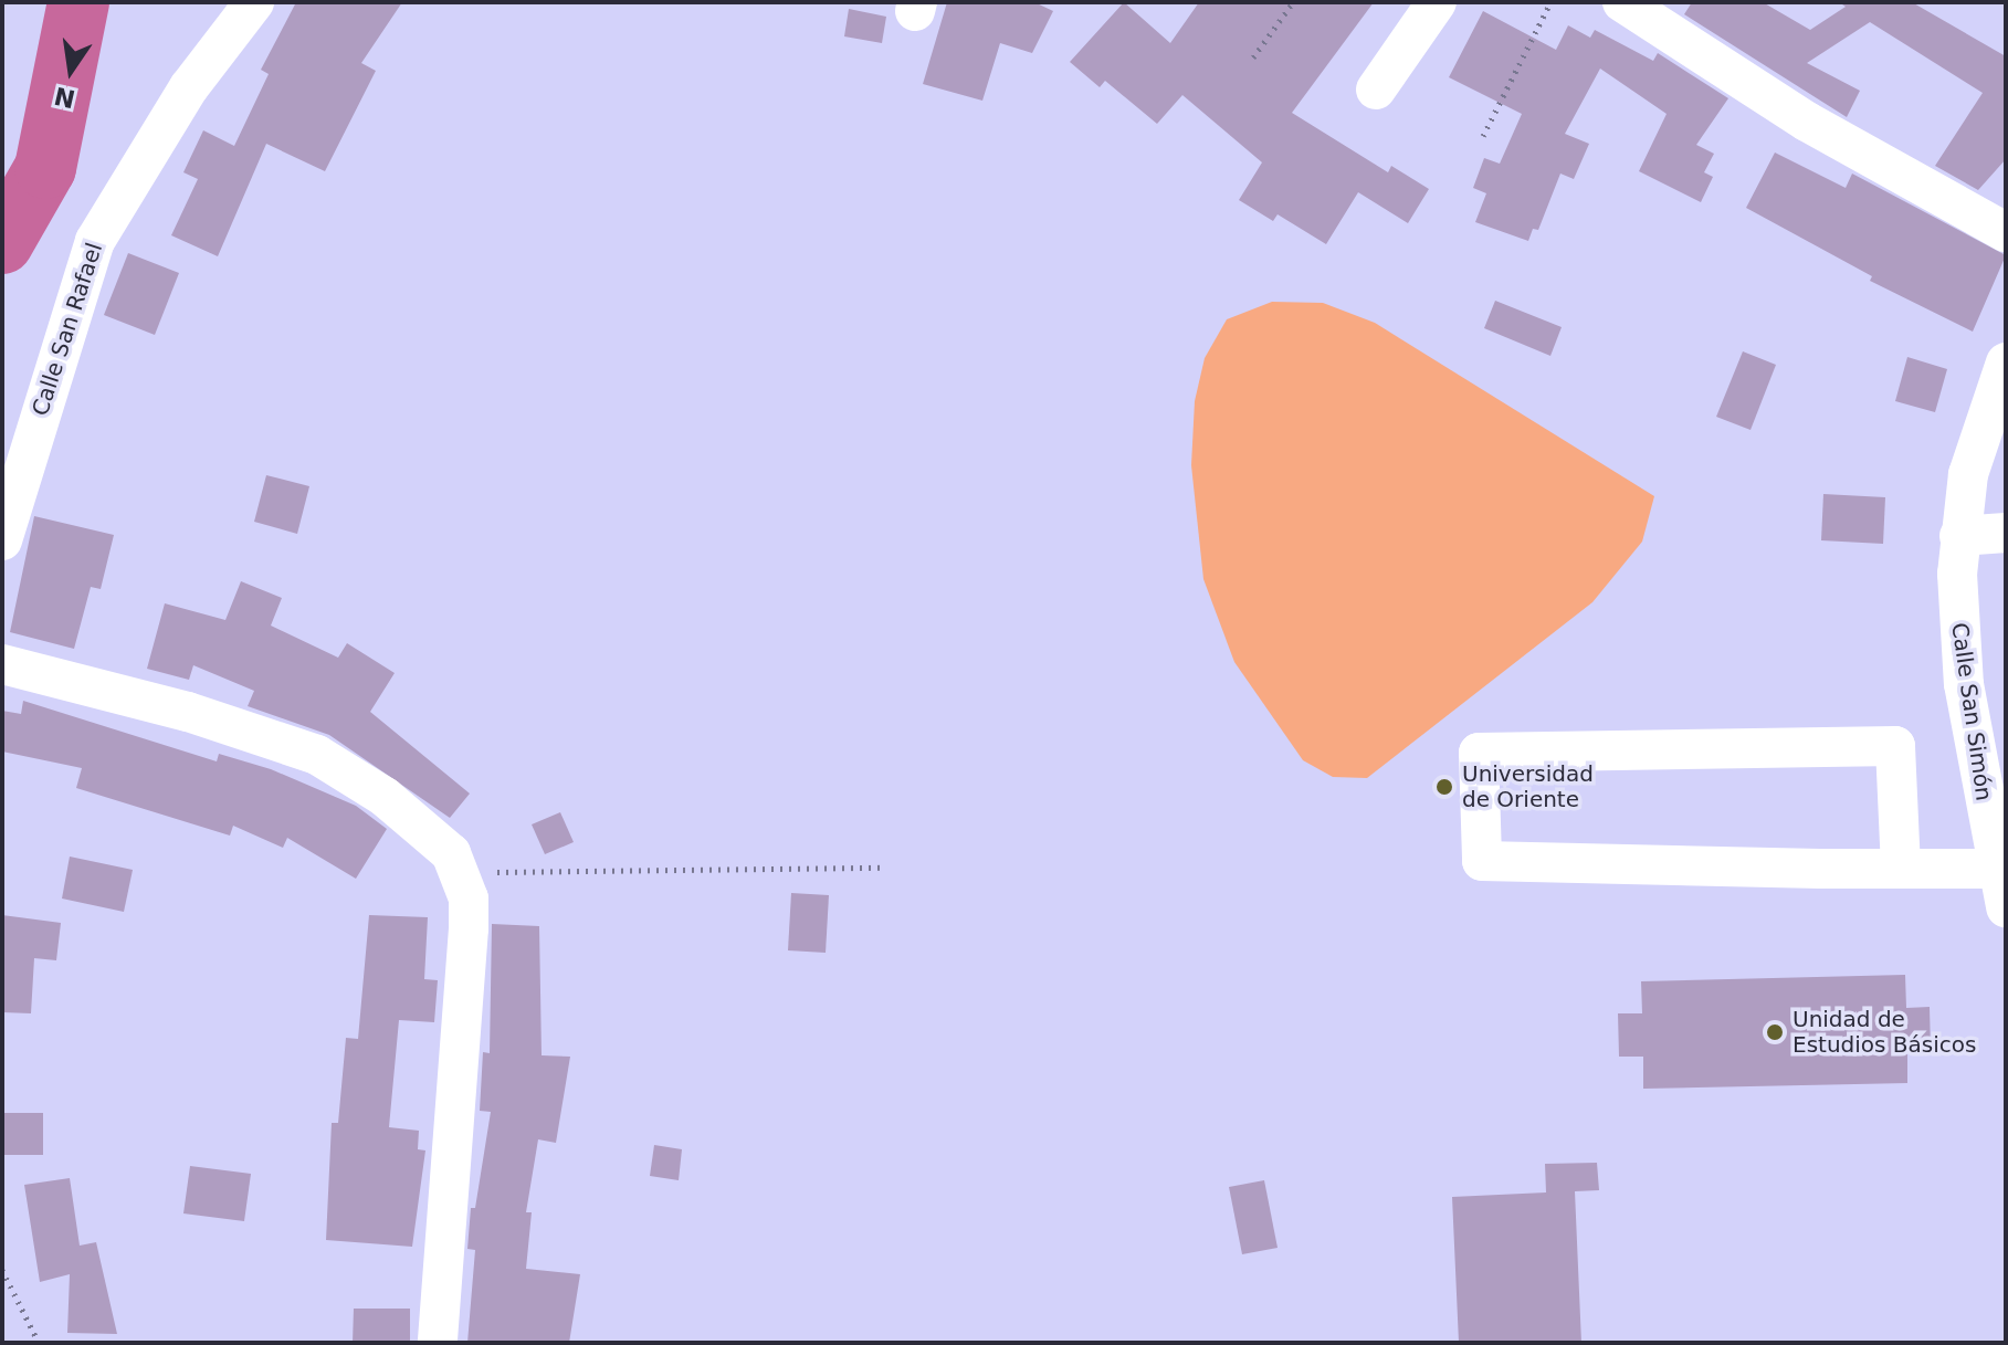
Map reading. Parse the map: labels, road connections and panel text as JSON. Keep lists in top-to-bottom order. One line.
{"streets":{"street":["Calle San Rafael","Calle San Simón"]},"places":["Universidad de Oriente","Unidad de Estudios Básicos"],"north":"bottom"}
